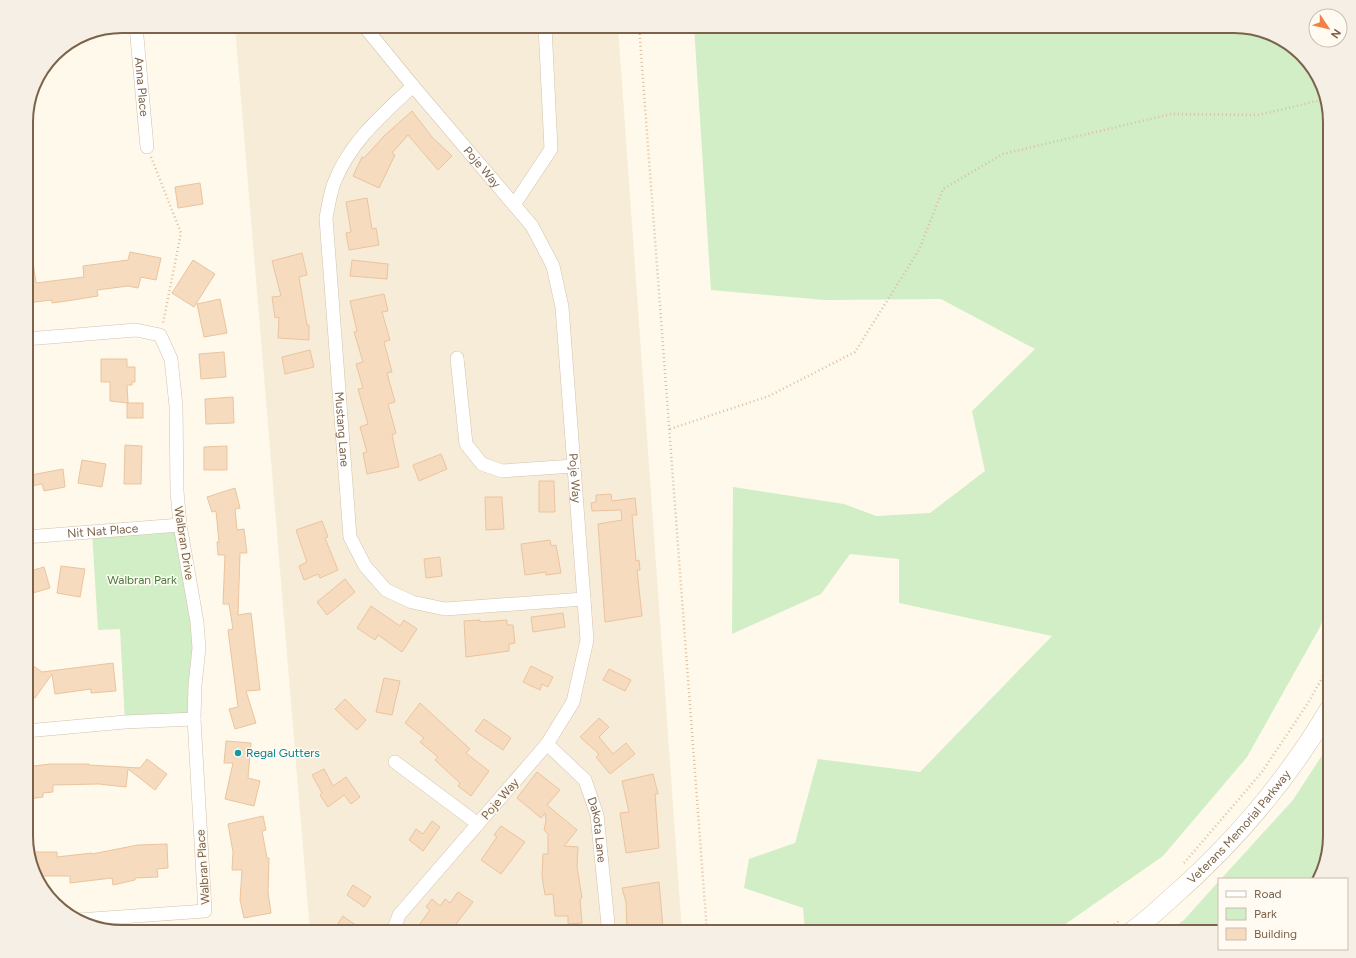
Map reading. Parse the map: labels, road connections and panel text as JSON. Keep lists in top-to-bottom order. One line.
{"streets":{"main road":["Veterans Memorial Parkway"],"street":["Anna Place","Poje Way","Mustang Lane","Nit Nat Place","Walbran Drive","Dakota Lane","Walbran Place"]},"crossings":[["Poje Way","Mustang Lane"],["Poje Way","Dakota Lane"],["Nit Nat Place","Walbran Drive"],["Walbran Drive","Walbran Place"]],"parks":["Walbran Park"],"places":["Regal Gutters"],"legend":["Road","Park","Building"],"north":"bottom right"}
